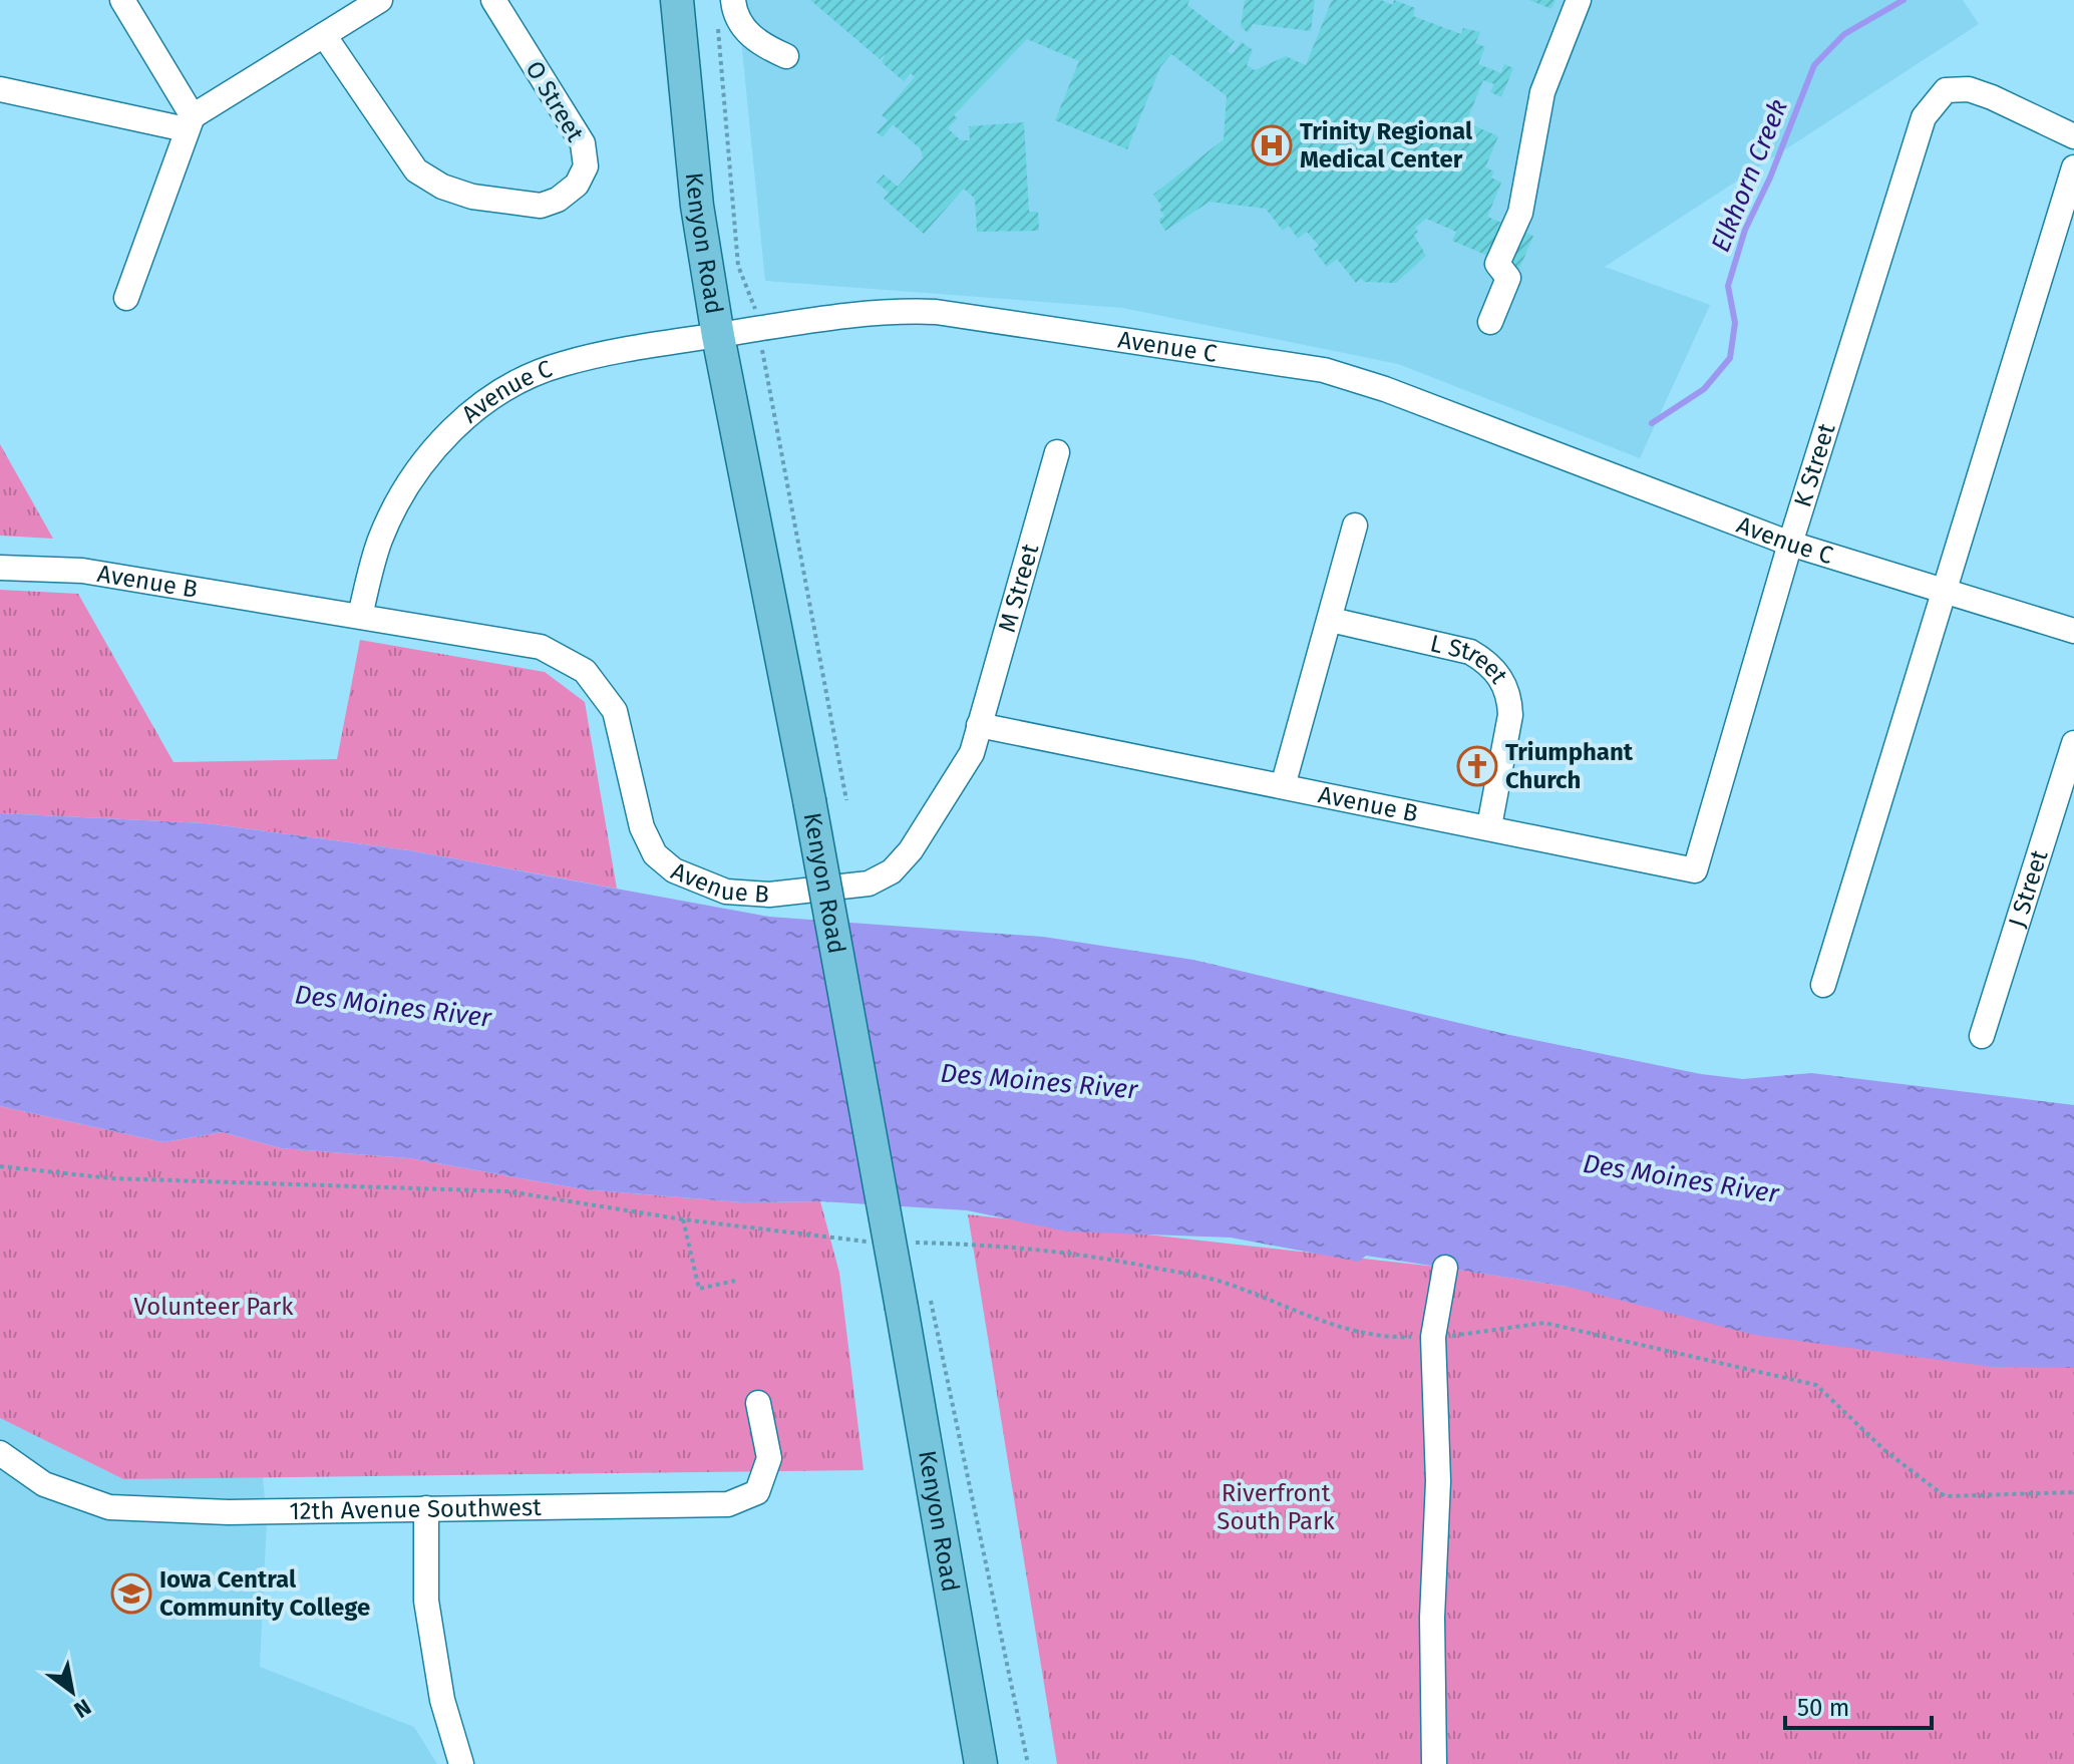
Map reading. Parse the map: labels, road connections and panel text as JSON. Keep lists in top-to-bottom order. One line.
{"streets":{"main road":["Kenyon Road"],"street":["O Street","Avenue C","K Street","Avenue B","M Street","L Street","J Street","12th Avenue Southwest"]},"crossings":[["Kenyon Road","Avenue C"],["Avenue C","K Street"],["Avenue C","Avenue B"],["K Street","Avenue B"],["K Street","L Street"],["Avenue B","M Street"],["Avenue B","L Street"]],"water":["Elkhorn Creek","Des Moines River"],"parks":["Volunteer Park","Riverfront South Park"],"places":{"hospital":["Trinity Regional Medical Center"],"church":["Triumphant Church"],"school or university":["Iowa Central Community College"]},"scale_bar":"50 m","north":"bottom right"}
